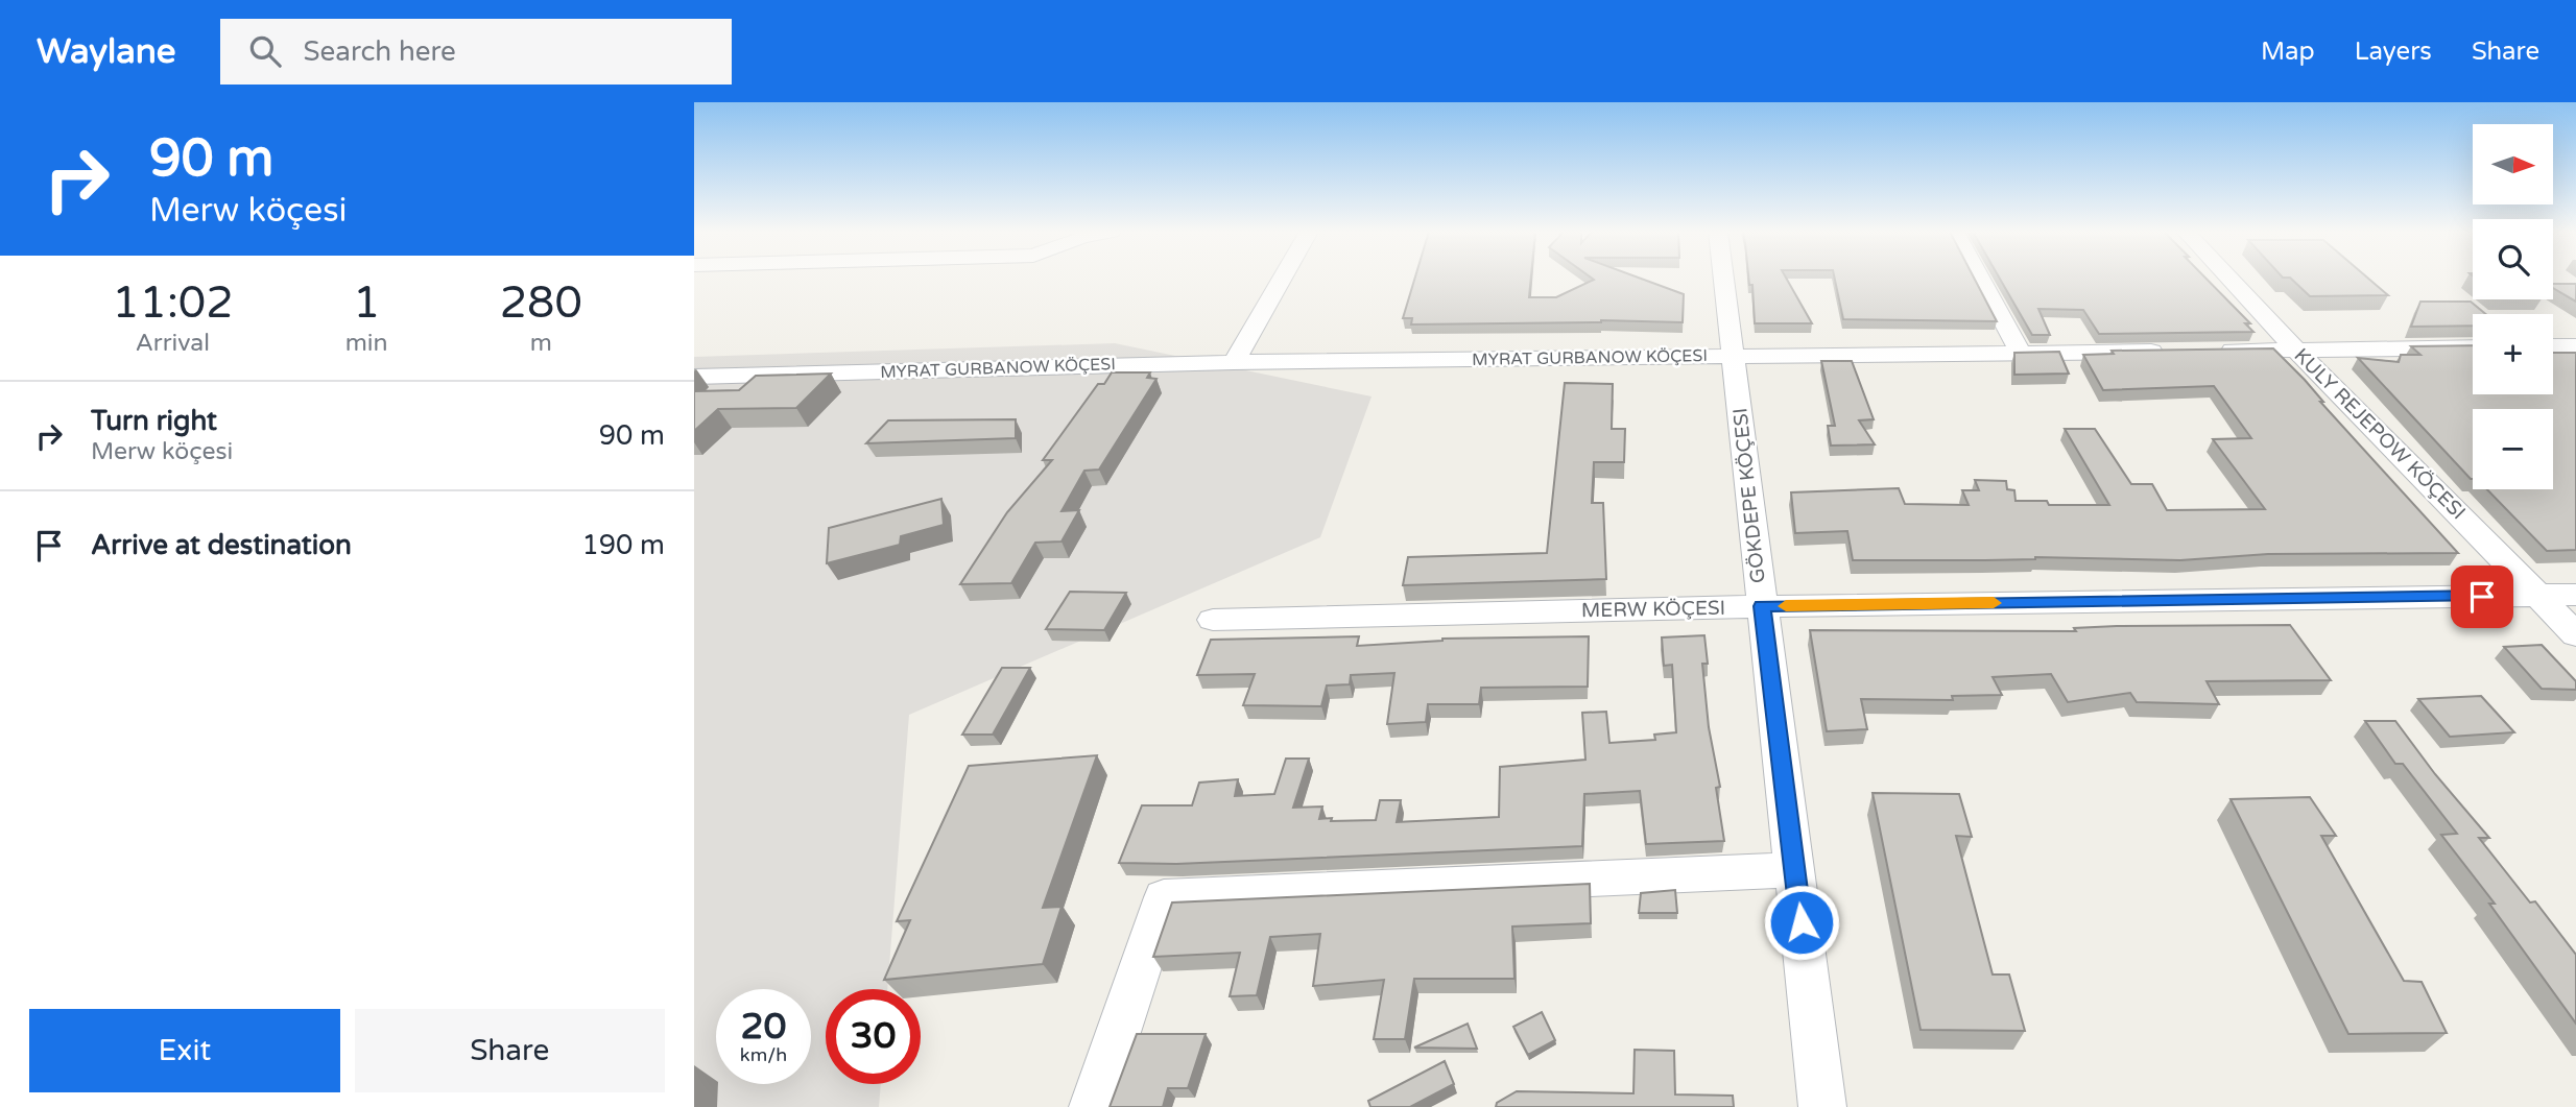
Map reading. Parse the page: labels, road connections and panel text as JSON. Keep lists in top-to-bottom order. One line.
{"streets":{"street":["MYRAT GURBANOW KÖÇESI","KULY REJEPOW KÖÇESI","GÖKDEPE KÖÇESI","MERW KÖÇESI"]},"crossings":[["MYRAT GURBANOW KÖÇESI","GÖKDEPE KÖÇESI"],["KULY REJEPOW KÖÇESI","MERW KÖÇESI"],["GÖKDEPE KÖÇESI","MERW KÖÇESI"]],"north":"right","page":{"header":"Waylane","search":"Search here","nav":["Map","Layers","Share"],"turn":["90 m","Merw köçesi"],"map_buttons":["+","−"],"eta":["11:02","Arrival","1","min","280","m"],"list":[{"name":"Turn right","note":"Merw köçesi","value":"90 m"},{"name":"Arrive at destination","value":"190 m"}],"speed":"20 km/h","limit":"30","buttons":["Exit","Share"]}}
